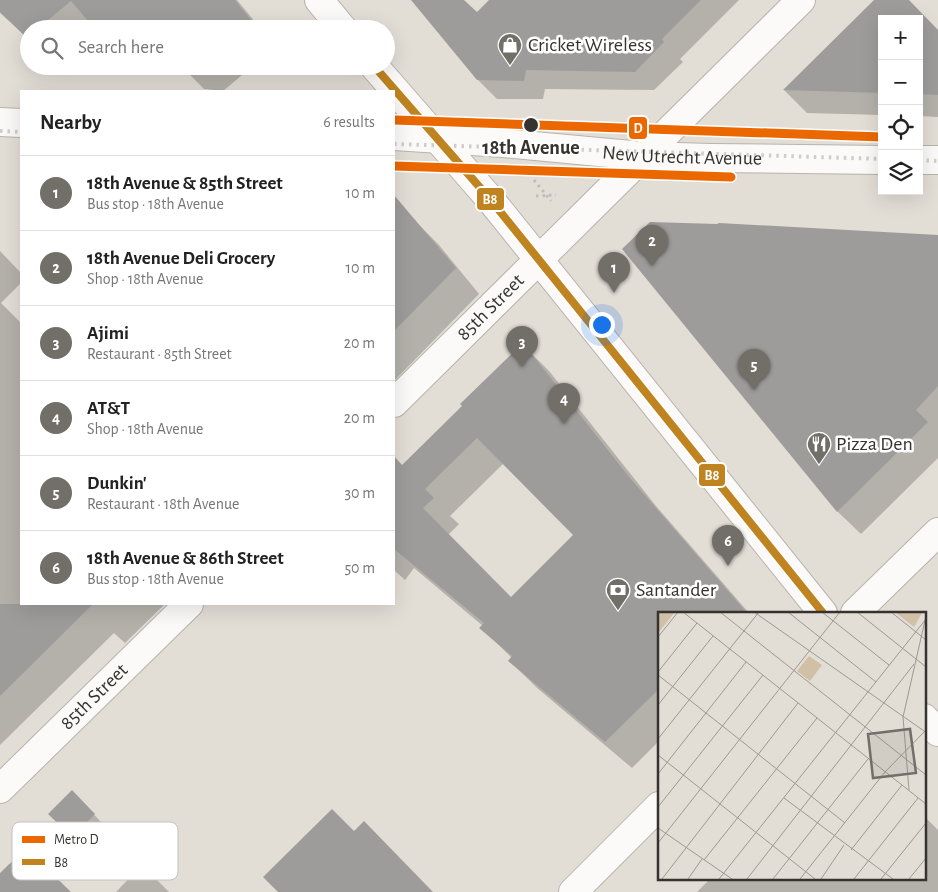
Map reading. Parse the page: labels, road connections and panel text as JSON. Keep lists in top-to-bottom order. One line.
{"streets":{"street":["New Utrecht Avenue","85th Street"]},"crossings":[["New Utrecht Avenue","85th Street"]],"places":{"shop":["Cricket Wireless"],"other":["18th Avenue"],"restaurant":["Pizza Den"],"bank":["Santander"]},"lines":["transit line B8","metro line D"],"legend":["Metro D","B8"],"page":{"map_buttons":["+","−"],"search":"Search here","heading":["Nearby","6 results"],"list":[{"mark":"1","name":"18th Avenue & 85th Street","note":"Bus stop · 18th Avenue","value":"10 m"},{"mark":"2","name":"18th Avenue Deli Grocery","note":"Shop · 18th Avenue","value":"10 m"},{"mark":"3","name":"Ajimi","note":"Restaurant · 85th Street","value":"20 m"},{"mark":"4","name":"AT&T","note":"Shop · 18th Avenue","value":"20 m"},{"mark":"5","name":"Dunkin'","note":"Restaurant · 18th Avenue","value":"30 m"},{"mark":"6","name":"18th Avenue & 86th Street","note":"Bus stop · 18th Avenue","value":"50 m"}],"pins":["2","1","3","5","4","6"]}}
